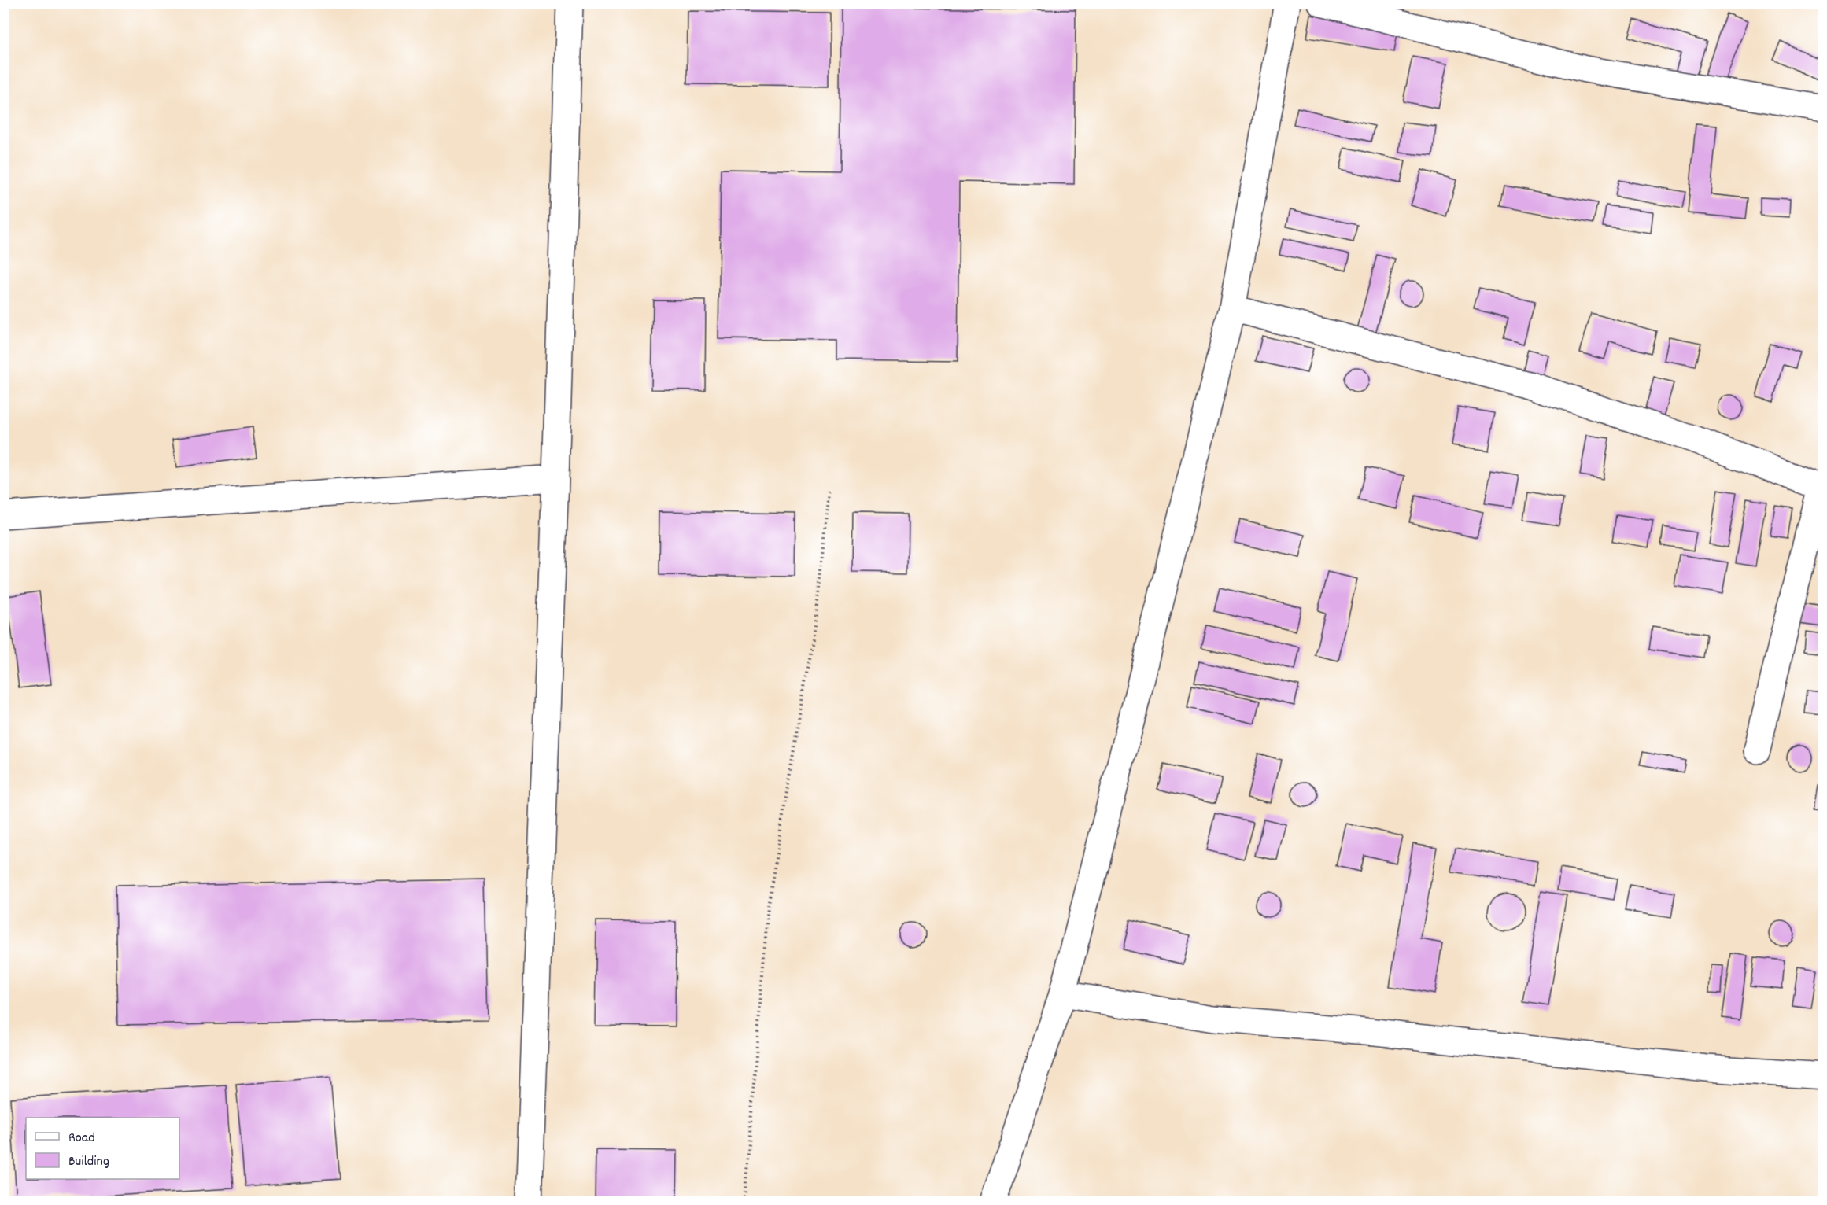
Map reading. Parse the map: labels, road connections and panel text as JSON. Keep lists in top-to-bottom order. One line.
{"legend":["Road","Building"]}
